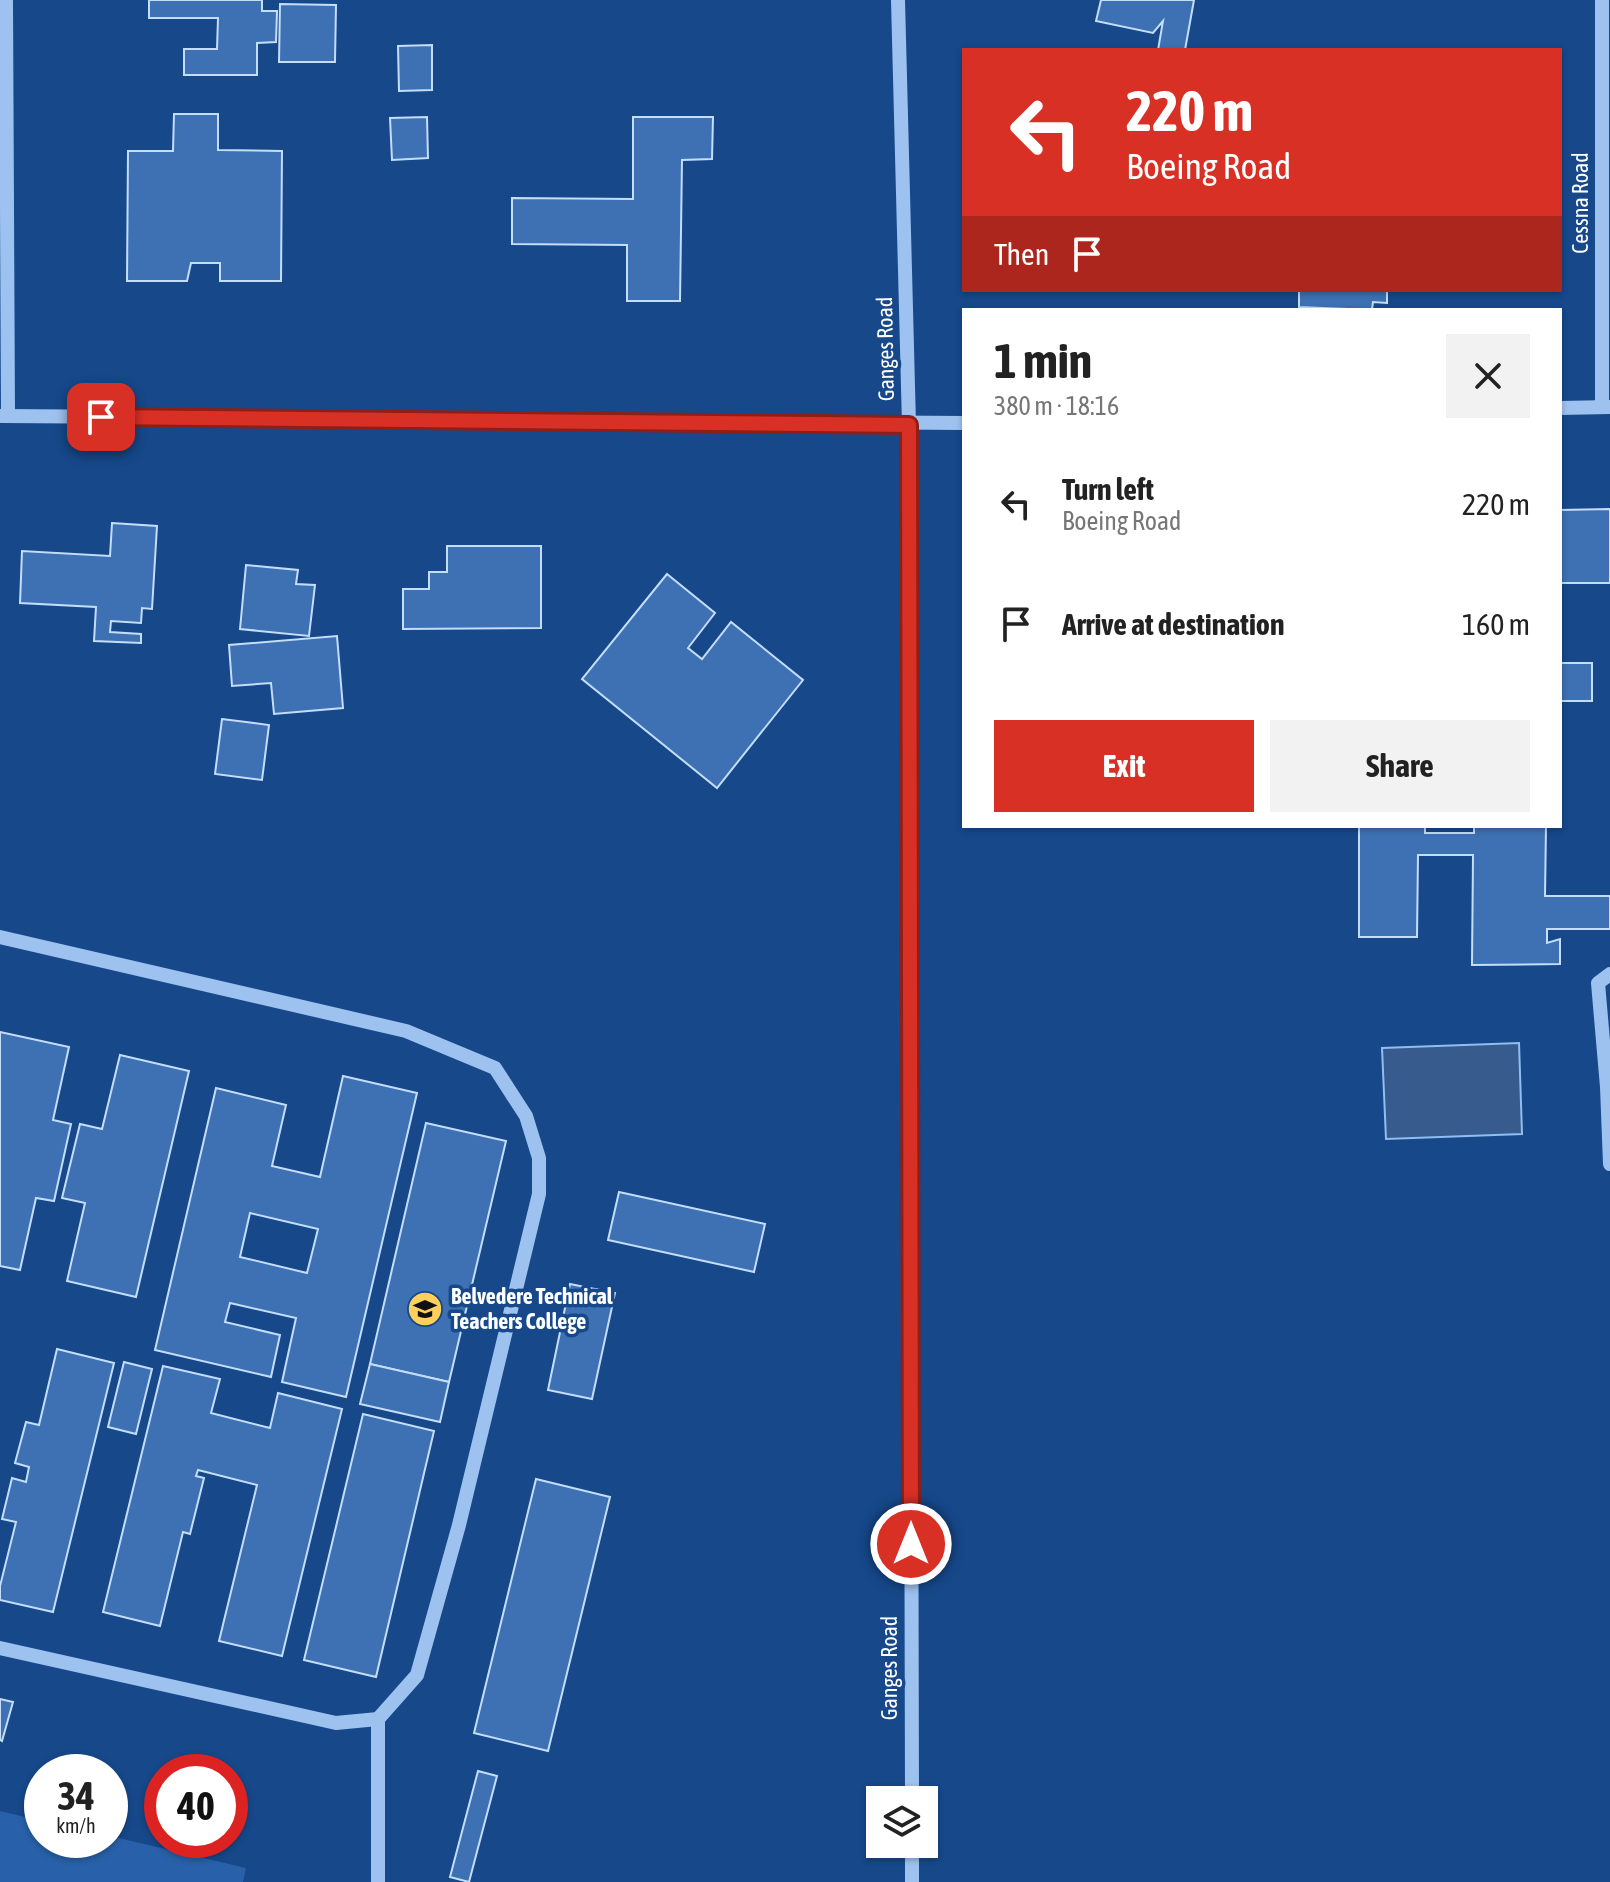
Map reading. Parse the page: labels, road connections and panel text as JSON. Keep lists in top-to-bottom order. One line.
{"streets":{"street":["Cessna Road","Ganges Road"]},"places":{"school or university":["Belvedere Technical Teachers College"]},"page":{"turn":["220 m","Boeing Road"],"then":"Then","heading":["1 min","380 m · 18:16"],"list":[{"name":"Turn left","note":"Boeing Road","value":"220 m"},{"name":"Arrive at destination","value":"160 m"}],"buttons":["Exit","Share"],"speed":"34 km/h","limit":"40"}}
